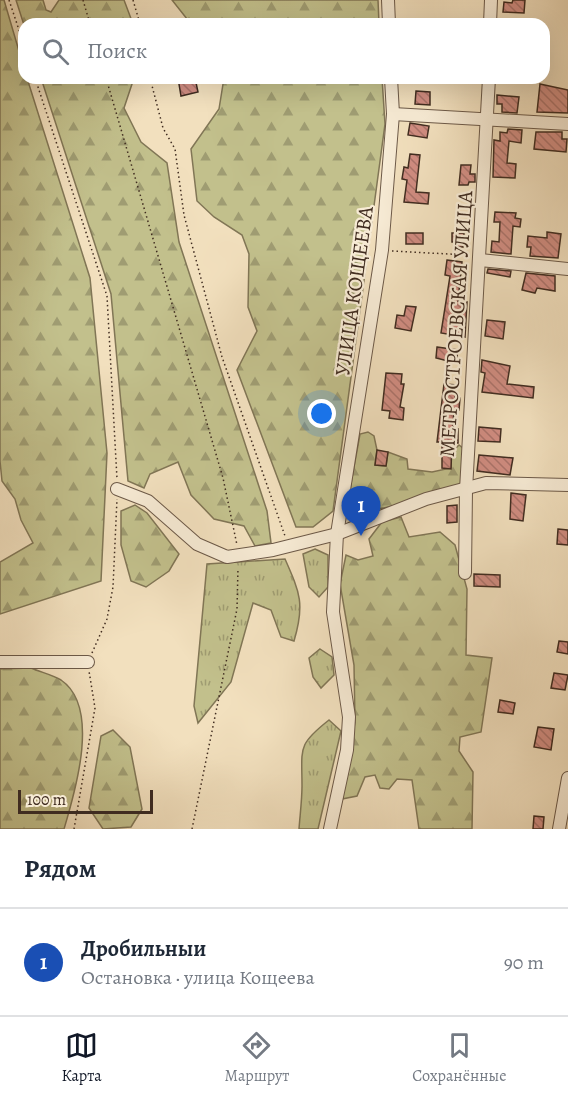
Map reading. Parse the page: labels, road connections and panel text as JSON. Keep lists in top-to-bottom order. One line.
{"streets":{"street":["УЛИЦА КОЩЕЕВА","МЕТРОСТРОЕВСКАЯ УЛИЦА"]},"scale_bar":"100 m","page":{"search":"Поиск","pins":"1","scale":"100 m","heading":"Рядом","list":[{"mark":"1","name":"Дробильныи","note":"Остановка · улица Кощеева","value":"90 m"}],"nav":["Карта","Маршрут","Сохранённые"]}}
